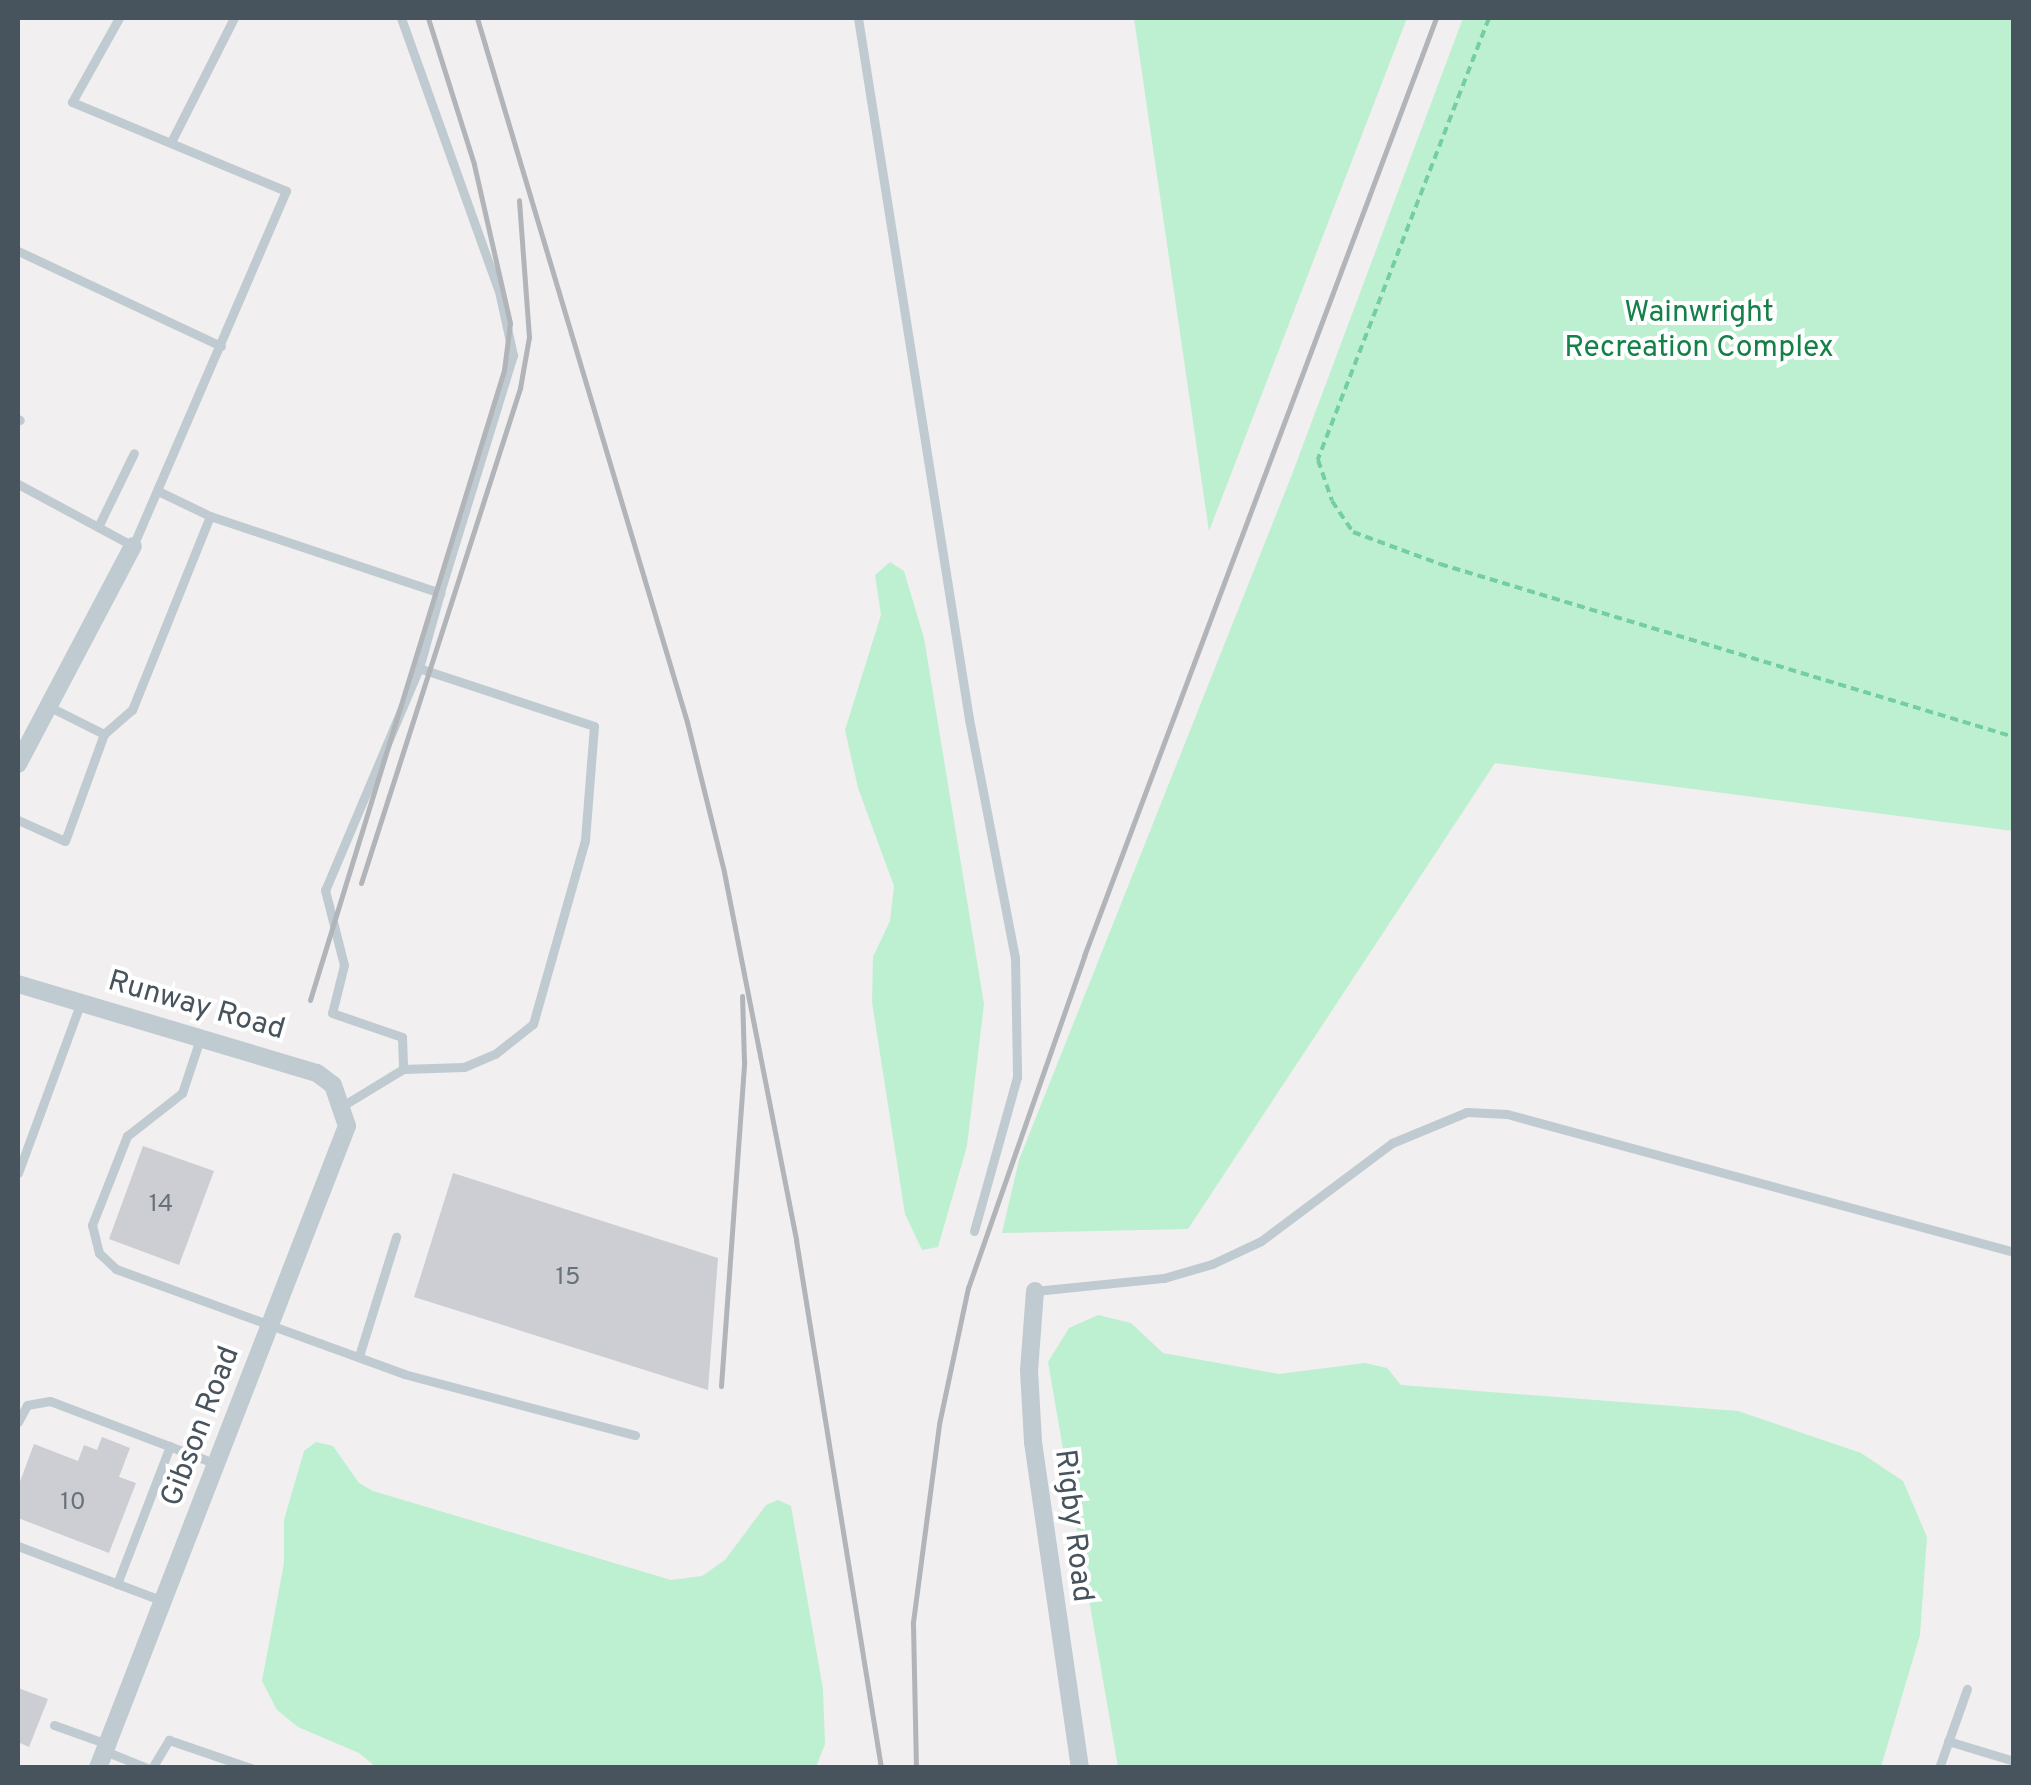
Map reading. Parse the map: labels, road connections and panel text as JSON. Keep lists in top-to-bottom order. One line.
{"streets":{"street":["Runway Road","Gibson Road","Rigby Road"]},"crossings":[["Runway Road","Gibson Road"]],"parks":["Wainwright Recreation Complex"],"house_numbers":["14","15","10"]}
